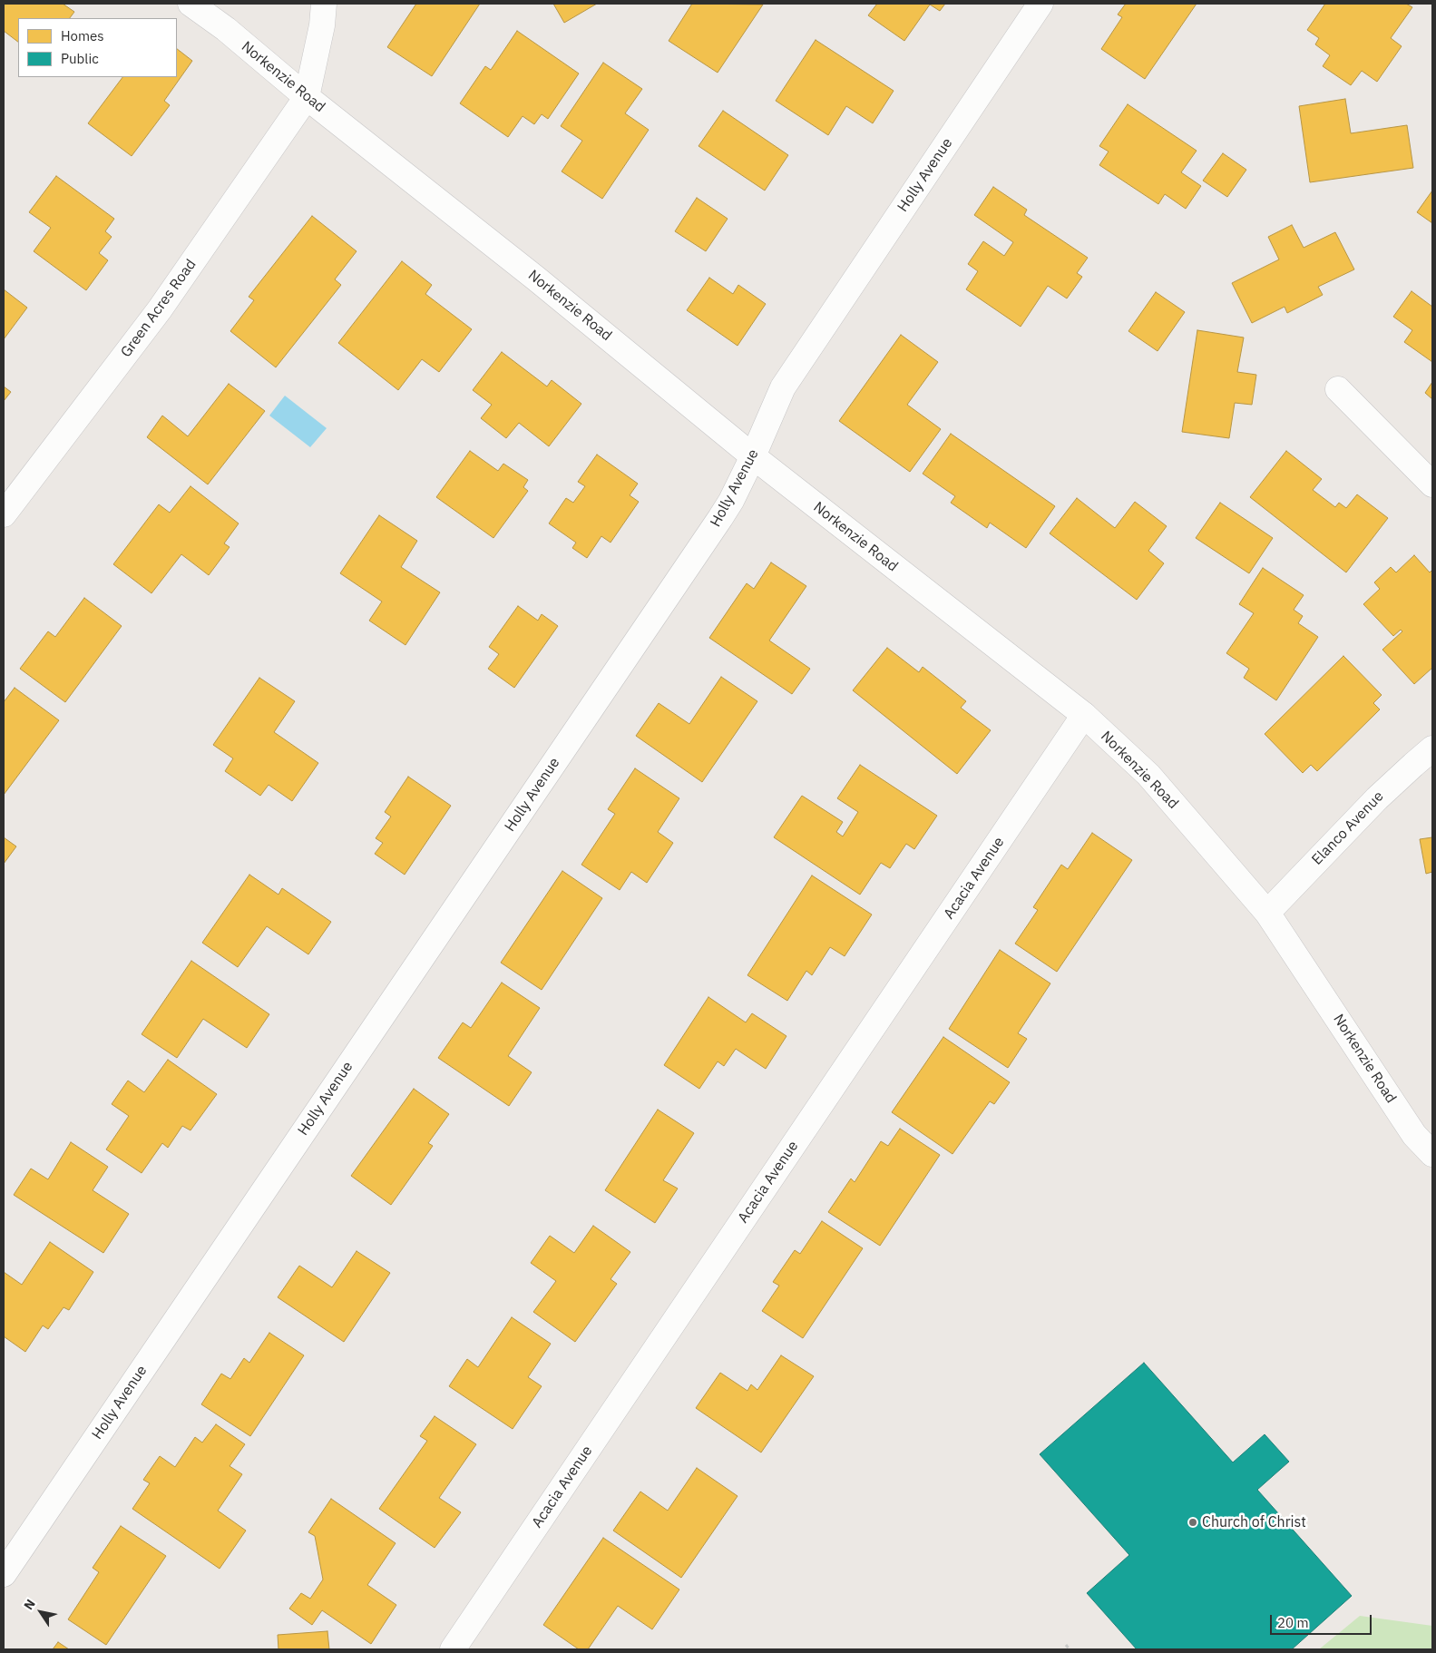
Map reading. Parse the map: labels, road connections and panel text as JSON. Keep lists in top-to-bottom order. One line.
{"streets":{"street":["Norkenzie Road","Holly Avenue","Green Acres Road","Elanco Avenue","Acacia Avenue"]},"crossings":[["Norkenzie Road","Holly Avenue"],["Norkenzie Road","Green Acres Road"],["Norkenzie Road","Elanco Avenue"],["Norkenzie Road","Acacia Avenue"]],"places":["Church of Christ"],"legend":["Homes","Public"],"scale_bar":"20 m","north":"top left"}
